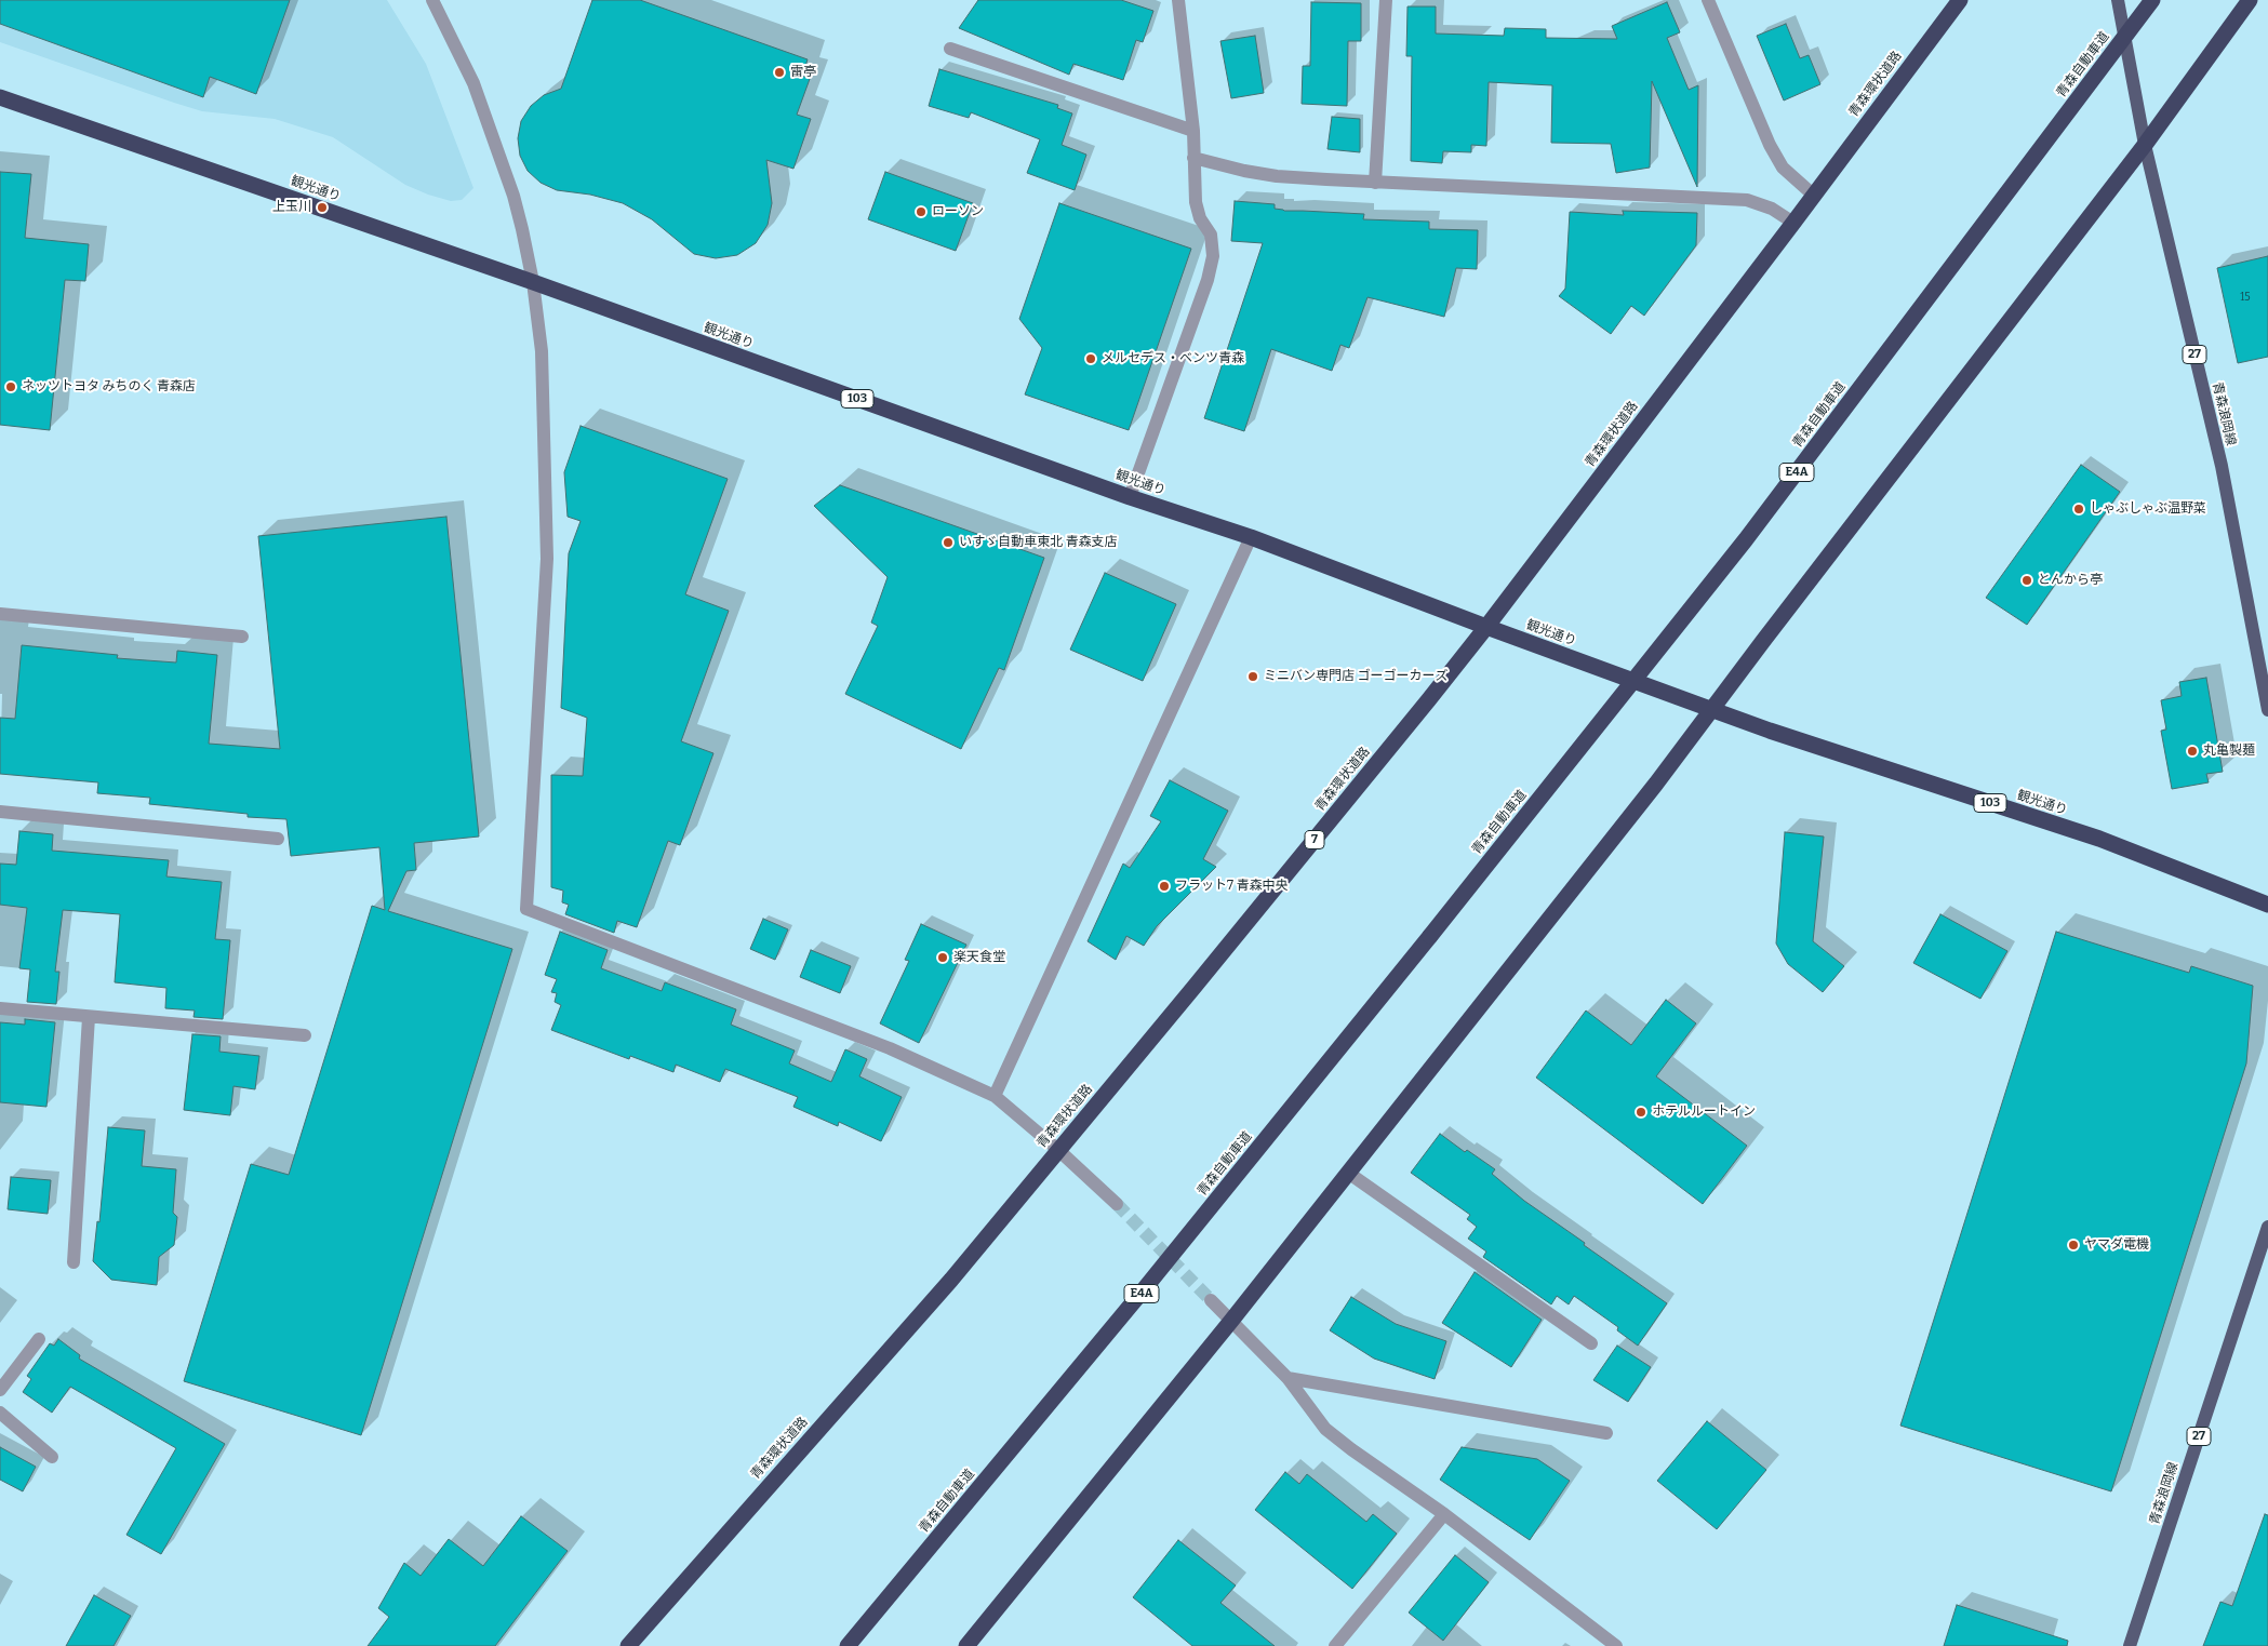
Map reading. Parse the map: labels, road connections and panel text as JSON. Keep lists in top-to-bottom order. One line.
{"streets":{"highway":["青森自動車道","青森環状道路","観光通り","103","E4A","7"],"main road":["27","青森浪岡線"]},"crossings":[["青森環状道路","観光通り"]],"places":["雷亭","上玉川","ローソン","メルセデス・ベンツ青森","ネッツトヨタ みちのく 青森店","しゃぶしゃぶ温野菜","いすゞ自動車東北 青森支店","とんから亭","ミニバン専門店 ゴーゴーカーズ","丸亀製麺","フラット7 青森中央","楽天食堂","ホテルルートイン","ヤマダ電機"],"house_numbers":["15"]}
